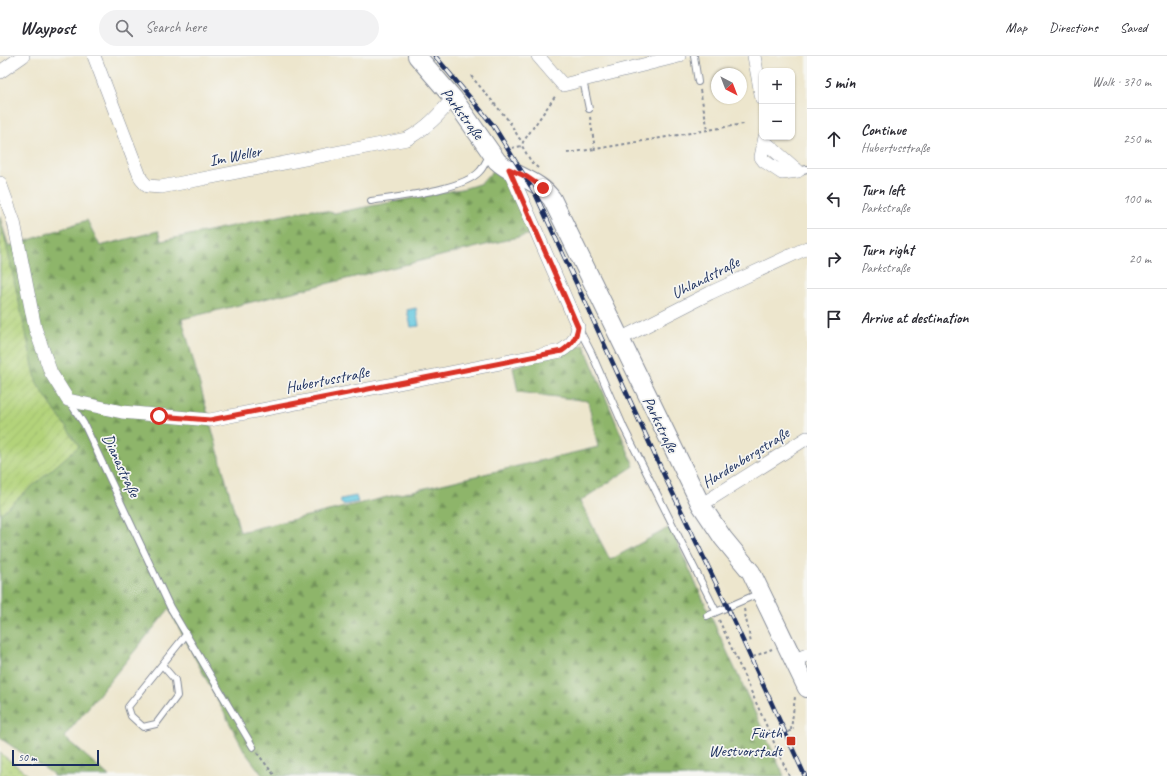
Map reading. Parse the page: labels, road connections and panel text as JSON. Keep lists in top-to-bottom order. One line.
{"streets":{"street":["Parkstraße","Im Weller","Uhlandstraße","Hubertusstraße","Hardenbergstraße","Dianastraße"]},"crossings":[["Parkstraße","Im Weller"],["Parkstraße","Uhlandstraße"],["Parkstraße","Hubertusstraße"],["Parkstraße","Hardenbergstraße"],["Hubertusstraße","Dianastraße"]],"places":{"transit":["Fürth Westvorstadt"]},"scale_bar":"50 m","north":"bottom right","page":{"header":"Waypost","search":"Search here","nav":["Map","Directions","Saved"],"heading":["5 min","Walk · 370 m"],"map_buttons":["+","−"],"list":[["Continue","Hubertusstraße","250 m"],["Turn left","Parkstraße","100 m"],["Turn right","Parkstraße","20 m"],"Arrive at destination"],"scale":"50 m"}}
